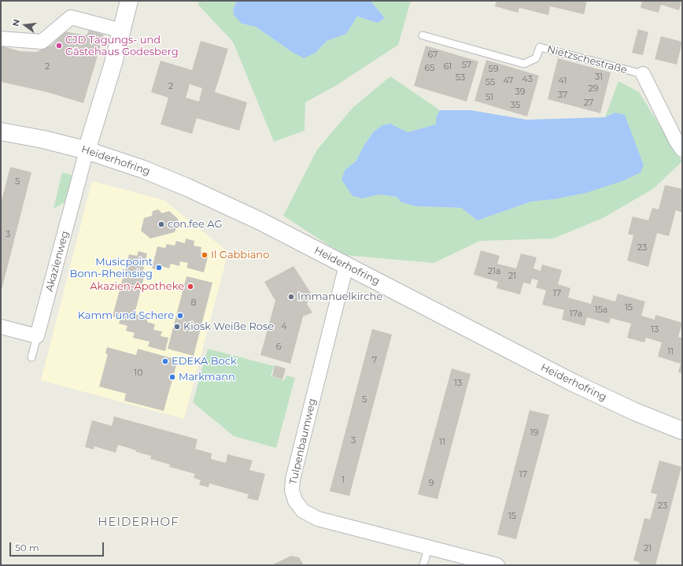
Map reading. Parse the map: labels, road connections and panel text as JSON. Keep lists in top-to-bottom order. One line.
{"streets":{"street":["Nietzschestraße","Heiderhofring","Akazienweg","Tulpenbaumweg"]},"crossings":[["Heiderhofring","Akazienweg"],["Heiderhofring","Tulpenbaumweg"]],"districts":["HEIDERHOF"],"places":["CJD Tagungs- und Gästehaus Godesberg","con.fee AG","Il Gabbiano","Musicpoint Bonn-Rheinsieg","Akazien-Apotheke","Immanuelkirche","Kamm und Schere","Kiosk Weiße Rose","EDEKA Bock","Markmann"],"house_numbers":["67","57","2","61","65","59","31","53","43","47","41","55","2","29","39","37","51","27","35","5","3","23","21a","21","17","8","15","15a","17a","4","13","6","11","7","10","13","5","19","3","11","17","1","9","23","15","21"],"scale_bar":"50 m","north":"left"}
